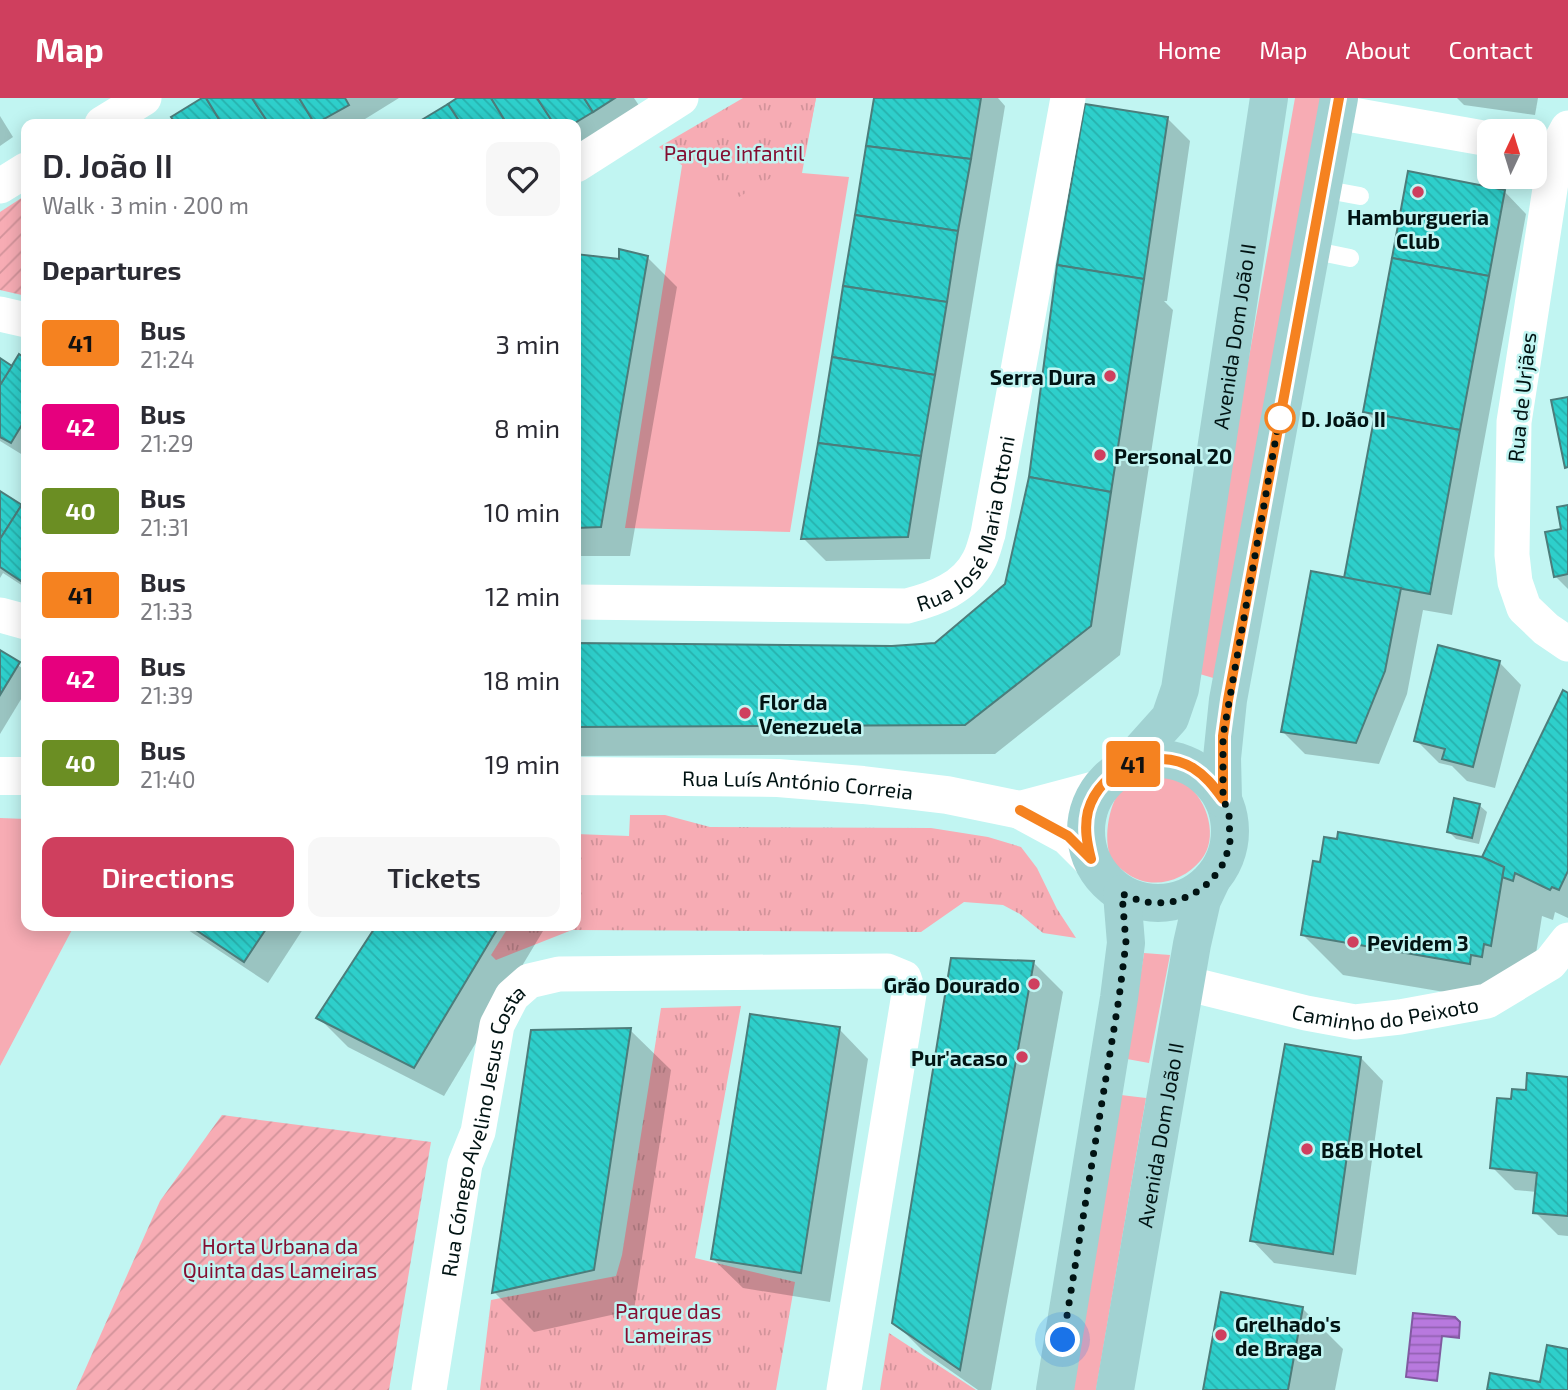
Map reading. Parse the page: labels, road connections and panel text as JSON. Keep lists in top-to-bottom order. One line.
{"streets":{"main road":["Avenida Dom João II"],"street":["Rua de Urjães","Rua José Maria Ottoni","Rua Luís António Correia","Caminho do Peixoto","Rua Cónego Avelino Jesus Costa"]},"crossings":[["Avenida Dom João II","Rua Luís António Correia"],["Avenida Dom João II","Caminho do Peixoto"]],"parks":["Parque infantil","Horta Urbana da Quinta das Lameiras","Parque das Lameiras"],"places":["Hamburgueria Club","Serra Dura","D. João II","Personal 20","Flor da Venezuela","Pevidem 3","Grão Dourado","Pur'acaso","B&B Hotel","Grelhado's de Braga"],"lines":["bus line 41"],"north":"top","page":{"header":"Map","nav":["Home","Map","About","Contact"],"on_map":"41","heading":[["D. João II","Walk · 3 min · 200 m"],"Departures"],"list":[{"mark":"41","name":"Bus","note":"21:24","value":"3 min"},{"mark":"42","name":"Bus","note":"21:29","value":"8 min"},{"mark":"40","name":"Bus","note":"21:31","value":"10 min"},{"mark":"41","name":"Bus","note":"21:33","value":"12 min"},{"mark":"42","name":"Bus","note":"21:39","value":"18 min"},{"mark":"40","name":"Bus","note":"21:40","value":"19 min"}],"buttons":["Directions","Tickets"]}}
